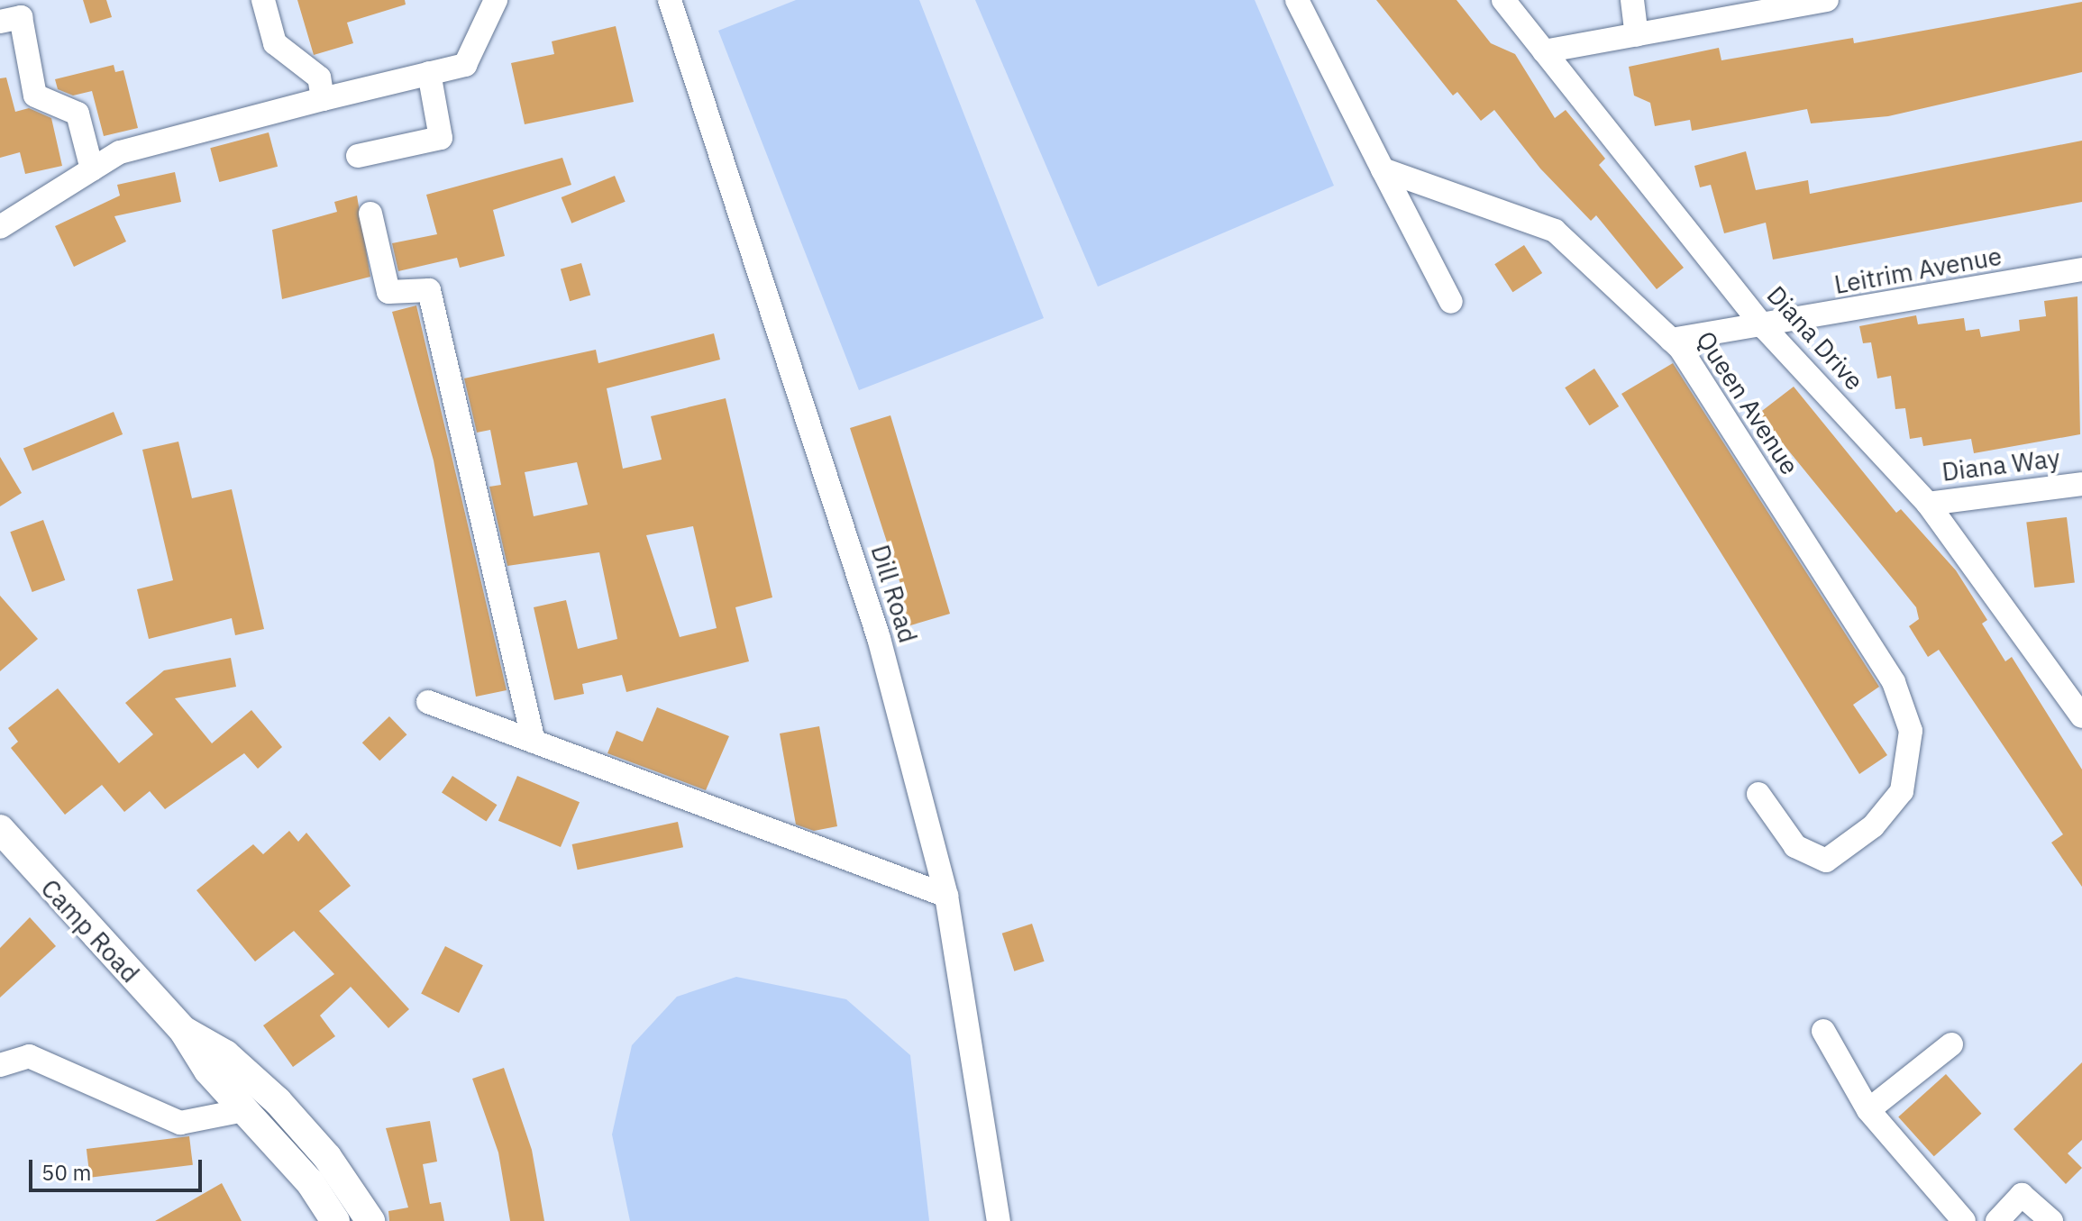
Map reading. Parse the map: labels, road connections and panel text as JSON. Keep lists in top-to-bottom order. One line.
{"streets":{"main road":["Camp Road"],"street":["Leitrim Avenue","Diana Drive","Queen Avenue","Diana Way","Dill Road"]},"crossings":[["Leitrim Avenue","Diana Drive"],["Leitrim Avenue","Queen Avenue"],["Diana Drive","Diana Way"]],"scale_bar":"50 m"}
